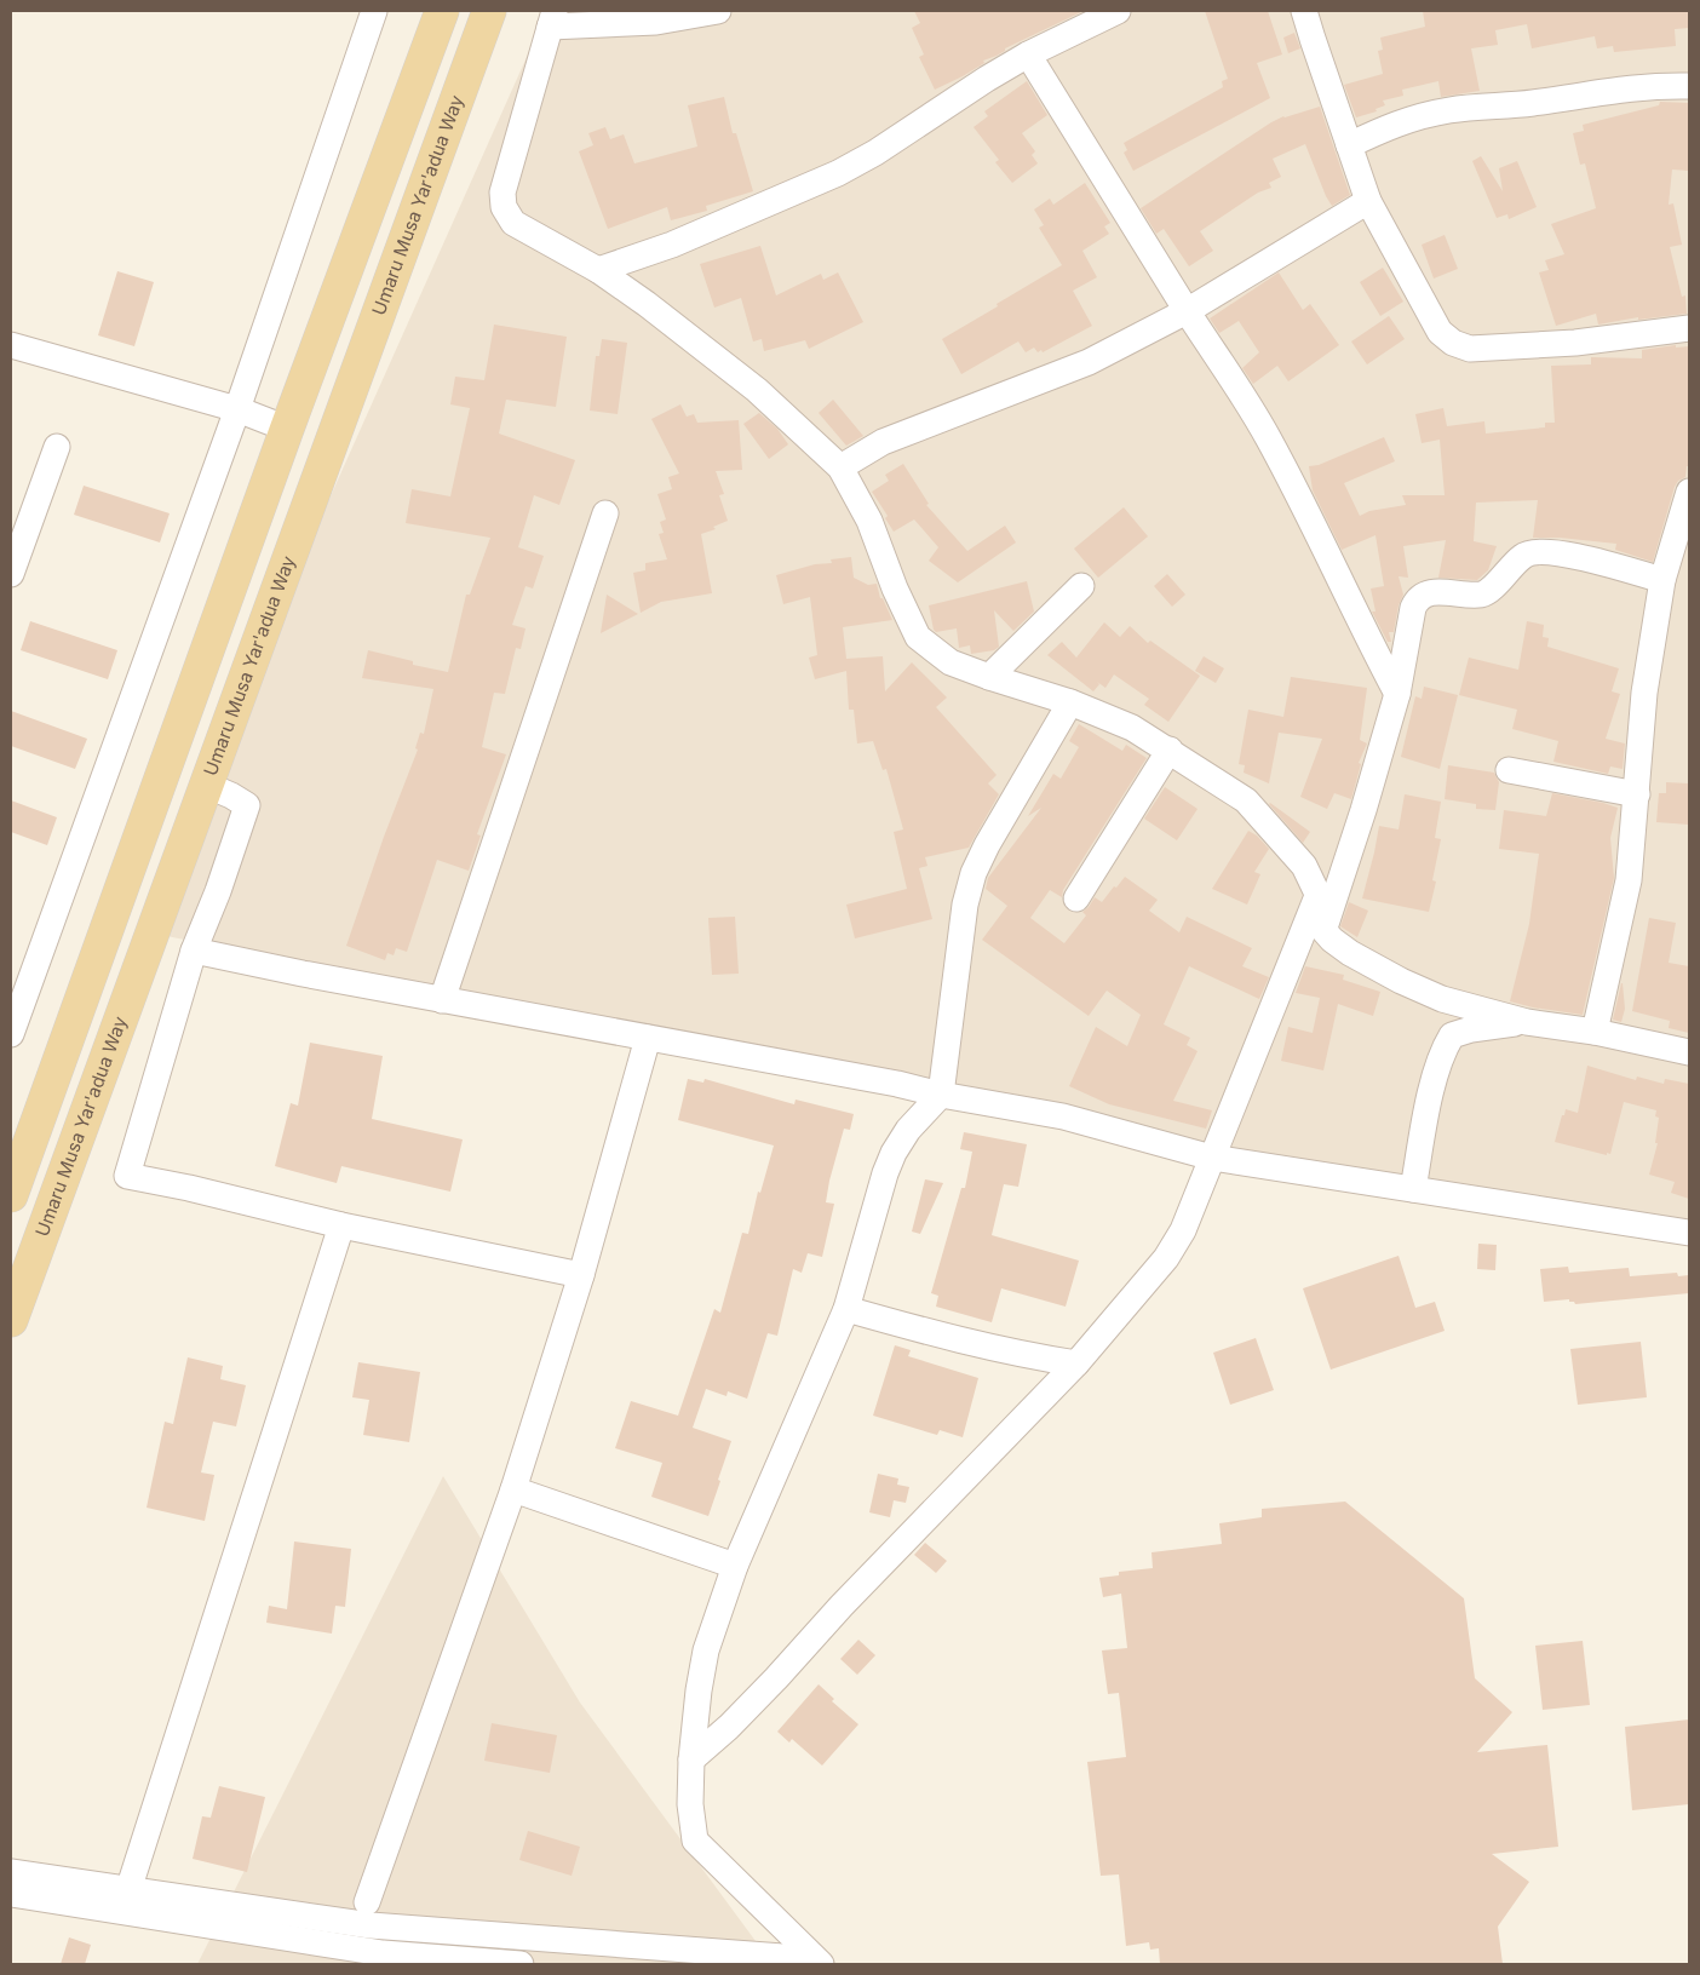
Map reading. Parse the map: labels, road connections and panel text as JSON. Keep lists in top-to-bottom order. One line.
{"streets":{"main road":["Umaru Musa Yar'adua Way"]}}
